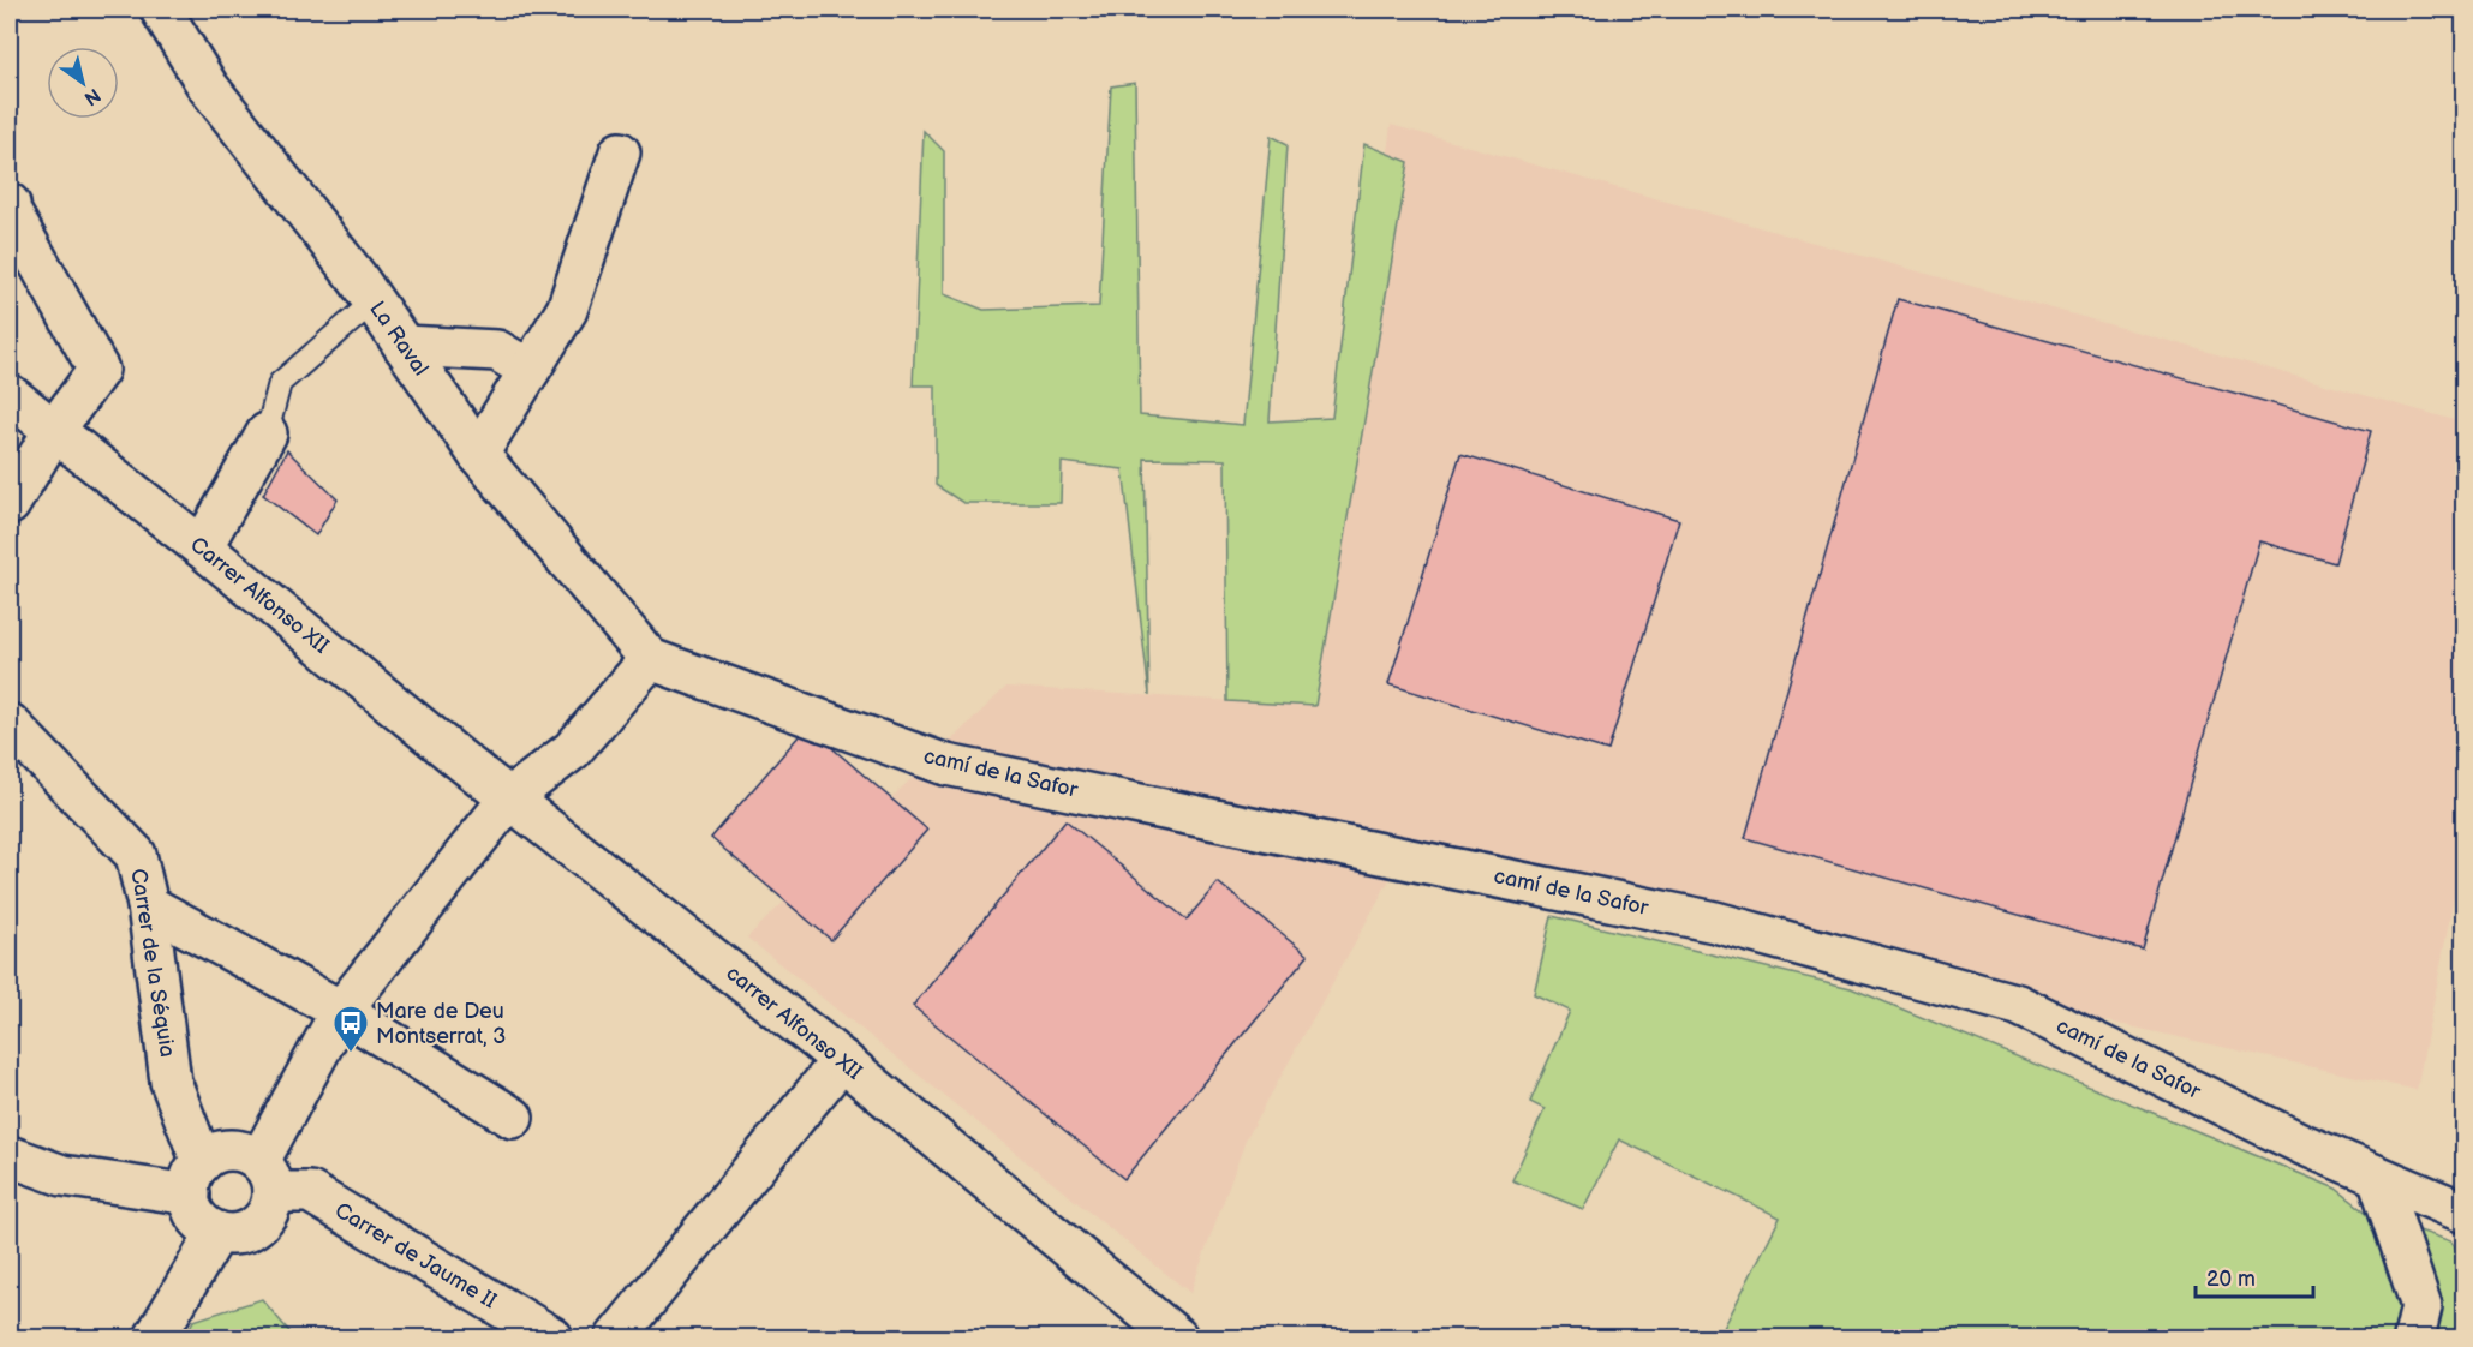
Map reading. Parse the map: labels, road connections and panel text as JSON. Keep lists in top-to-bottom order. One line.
{"streets":{"street":["La Raval","Carrer Alfonso XII","camí de la Safor","Carrer de la Séquia","carrer Alfonso XII","Carrer de Jaume II"]},"crossings":[["La Raval","camí de la Safor"],["Carrer Alfonso XII","carrer Alfonso XII"],["Carrer de la Séquia","Carrer de Jaume II"]],"places":{"bus stop":["Mare de Deu Montserrat, 3"]},"scale_bar":"20 m","north":"bottom right"}
